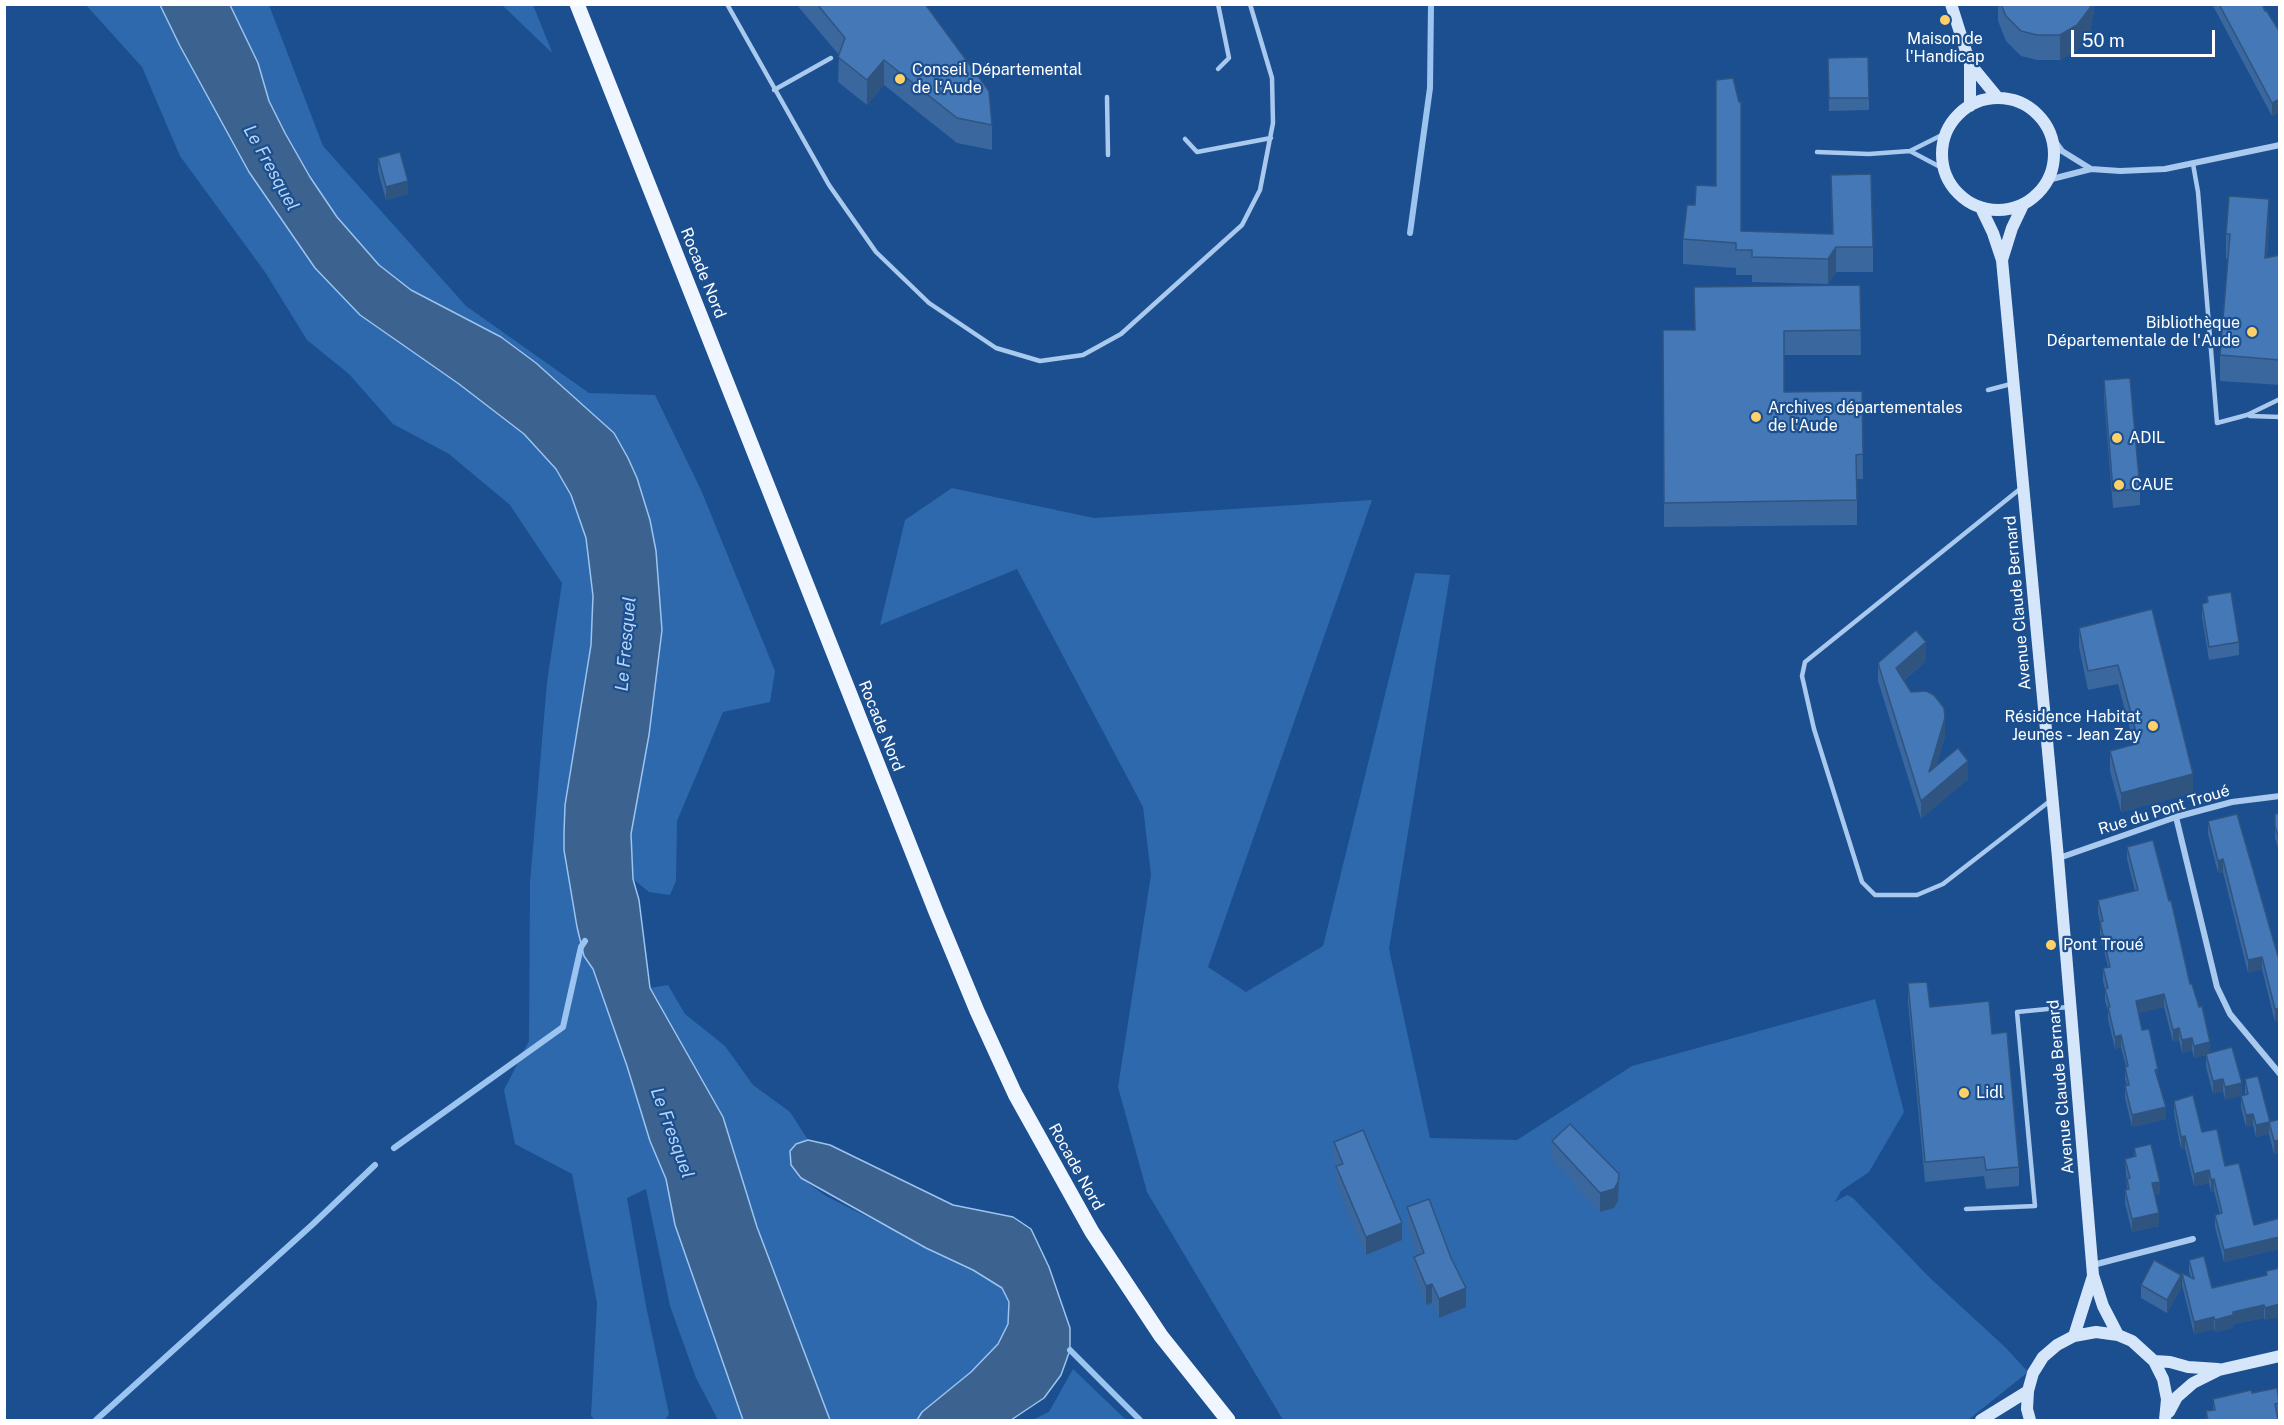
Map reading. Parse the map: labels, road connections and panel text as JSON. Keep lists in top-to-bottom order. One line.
{"streets":{"main road":["Rocade Nord"],"street":["Avenue Claude Bernard","Rue du Pont Troué"]},"crossings":[["Avenue Claude Bernard","Rue du Pont Troué"]],"water":["Le Fresquel"],"places":["Maison de l'Handicap","Conseil Départemental de l'Aude","Bibliothèque Départementale de l'Aude","Archives départementales de l'Aude","ADIL","CAUE","Résidence Habitat Jeunes - Jean Zay","Pont Troué","Lidl"],"scale_bar":"50 m"}
